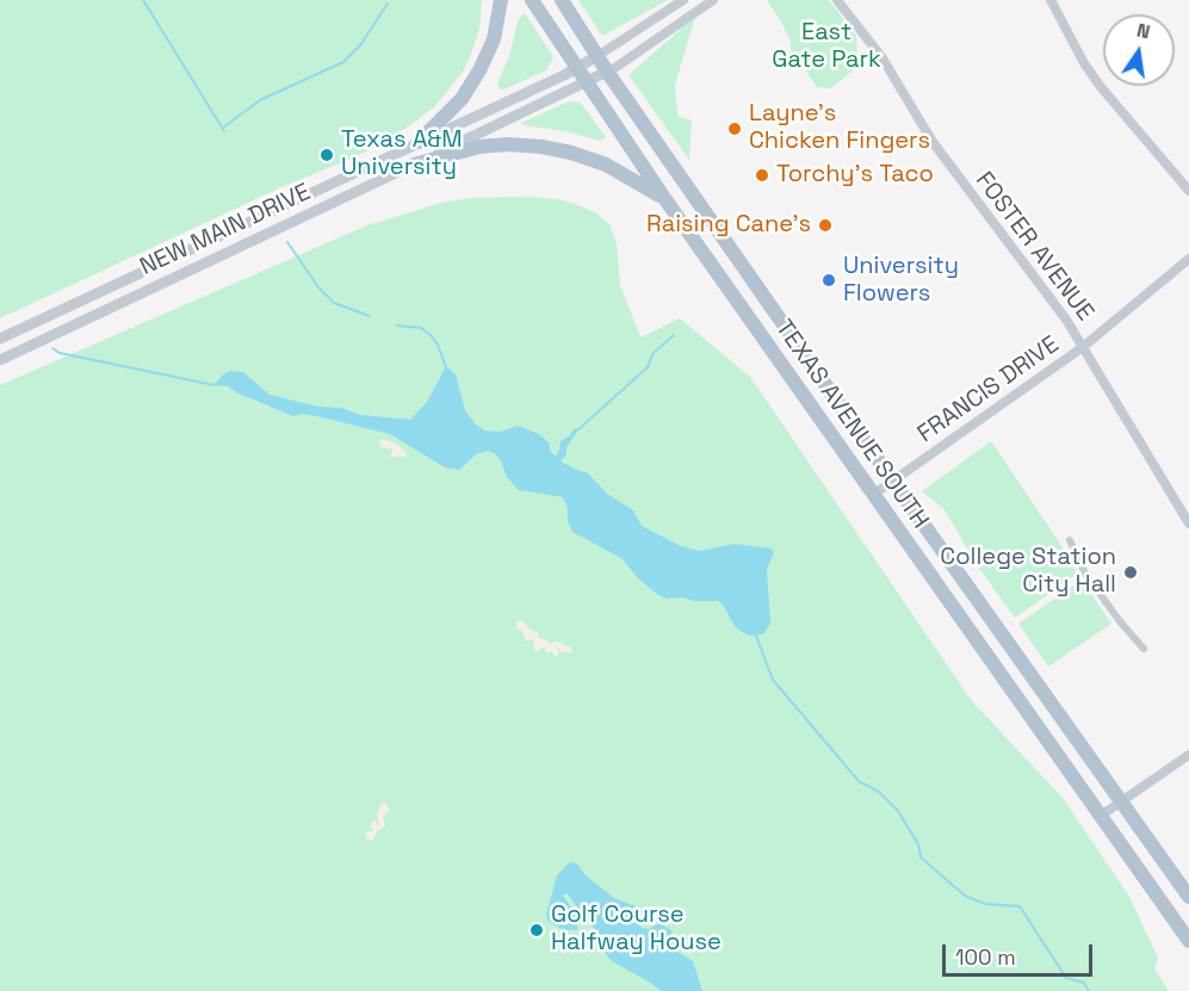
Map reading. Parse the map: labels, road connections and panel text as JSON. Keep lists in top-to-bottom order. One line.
{"streets":{"main road":["TEXAS AVENUE SOUTH"],"street":["NEW MAIN DRIVE","FOSTER AVENUE","FRANCIS DRIVE"]},"crossings":[["NEW MAIN DRIVE","TEXAS AVENUE SOUTH"],["FOSTER AVENUE","FRANCIS DRIVE"],["FRANCIS DRIVE","TEXAS AVENUE SOUTH"]],"parks":["East Gate Park"],"places":["Layne's Chicken Fingers","Texas A&M University","Torchy's Taco","Raising Cane's","University Flowers","College Station City Hall","Golf Course Halfway House"],"scale_bar":"100 m","north":"top"}
